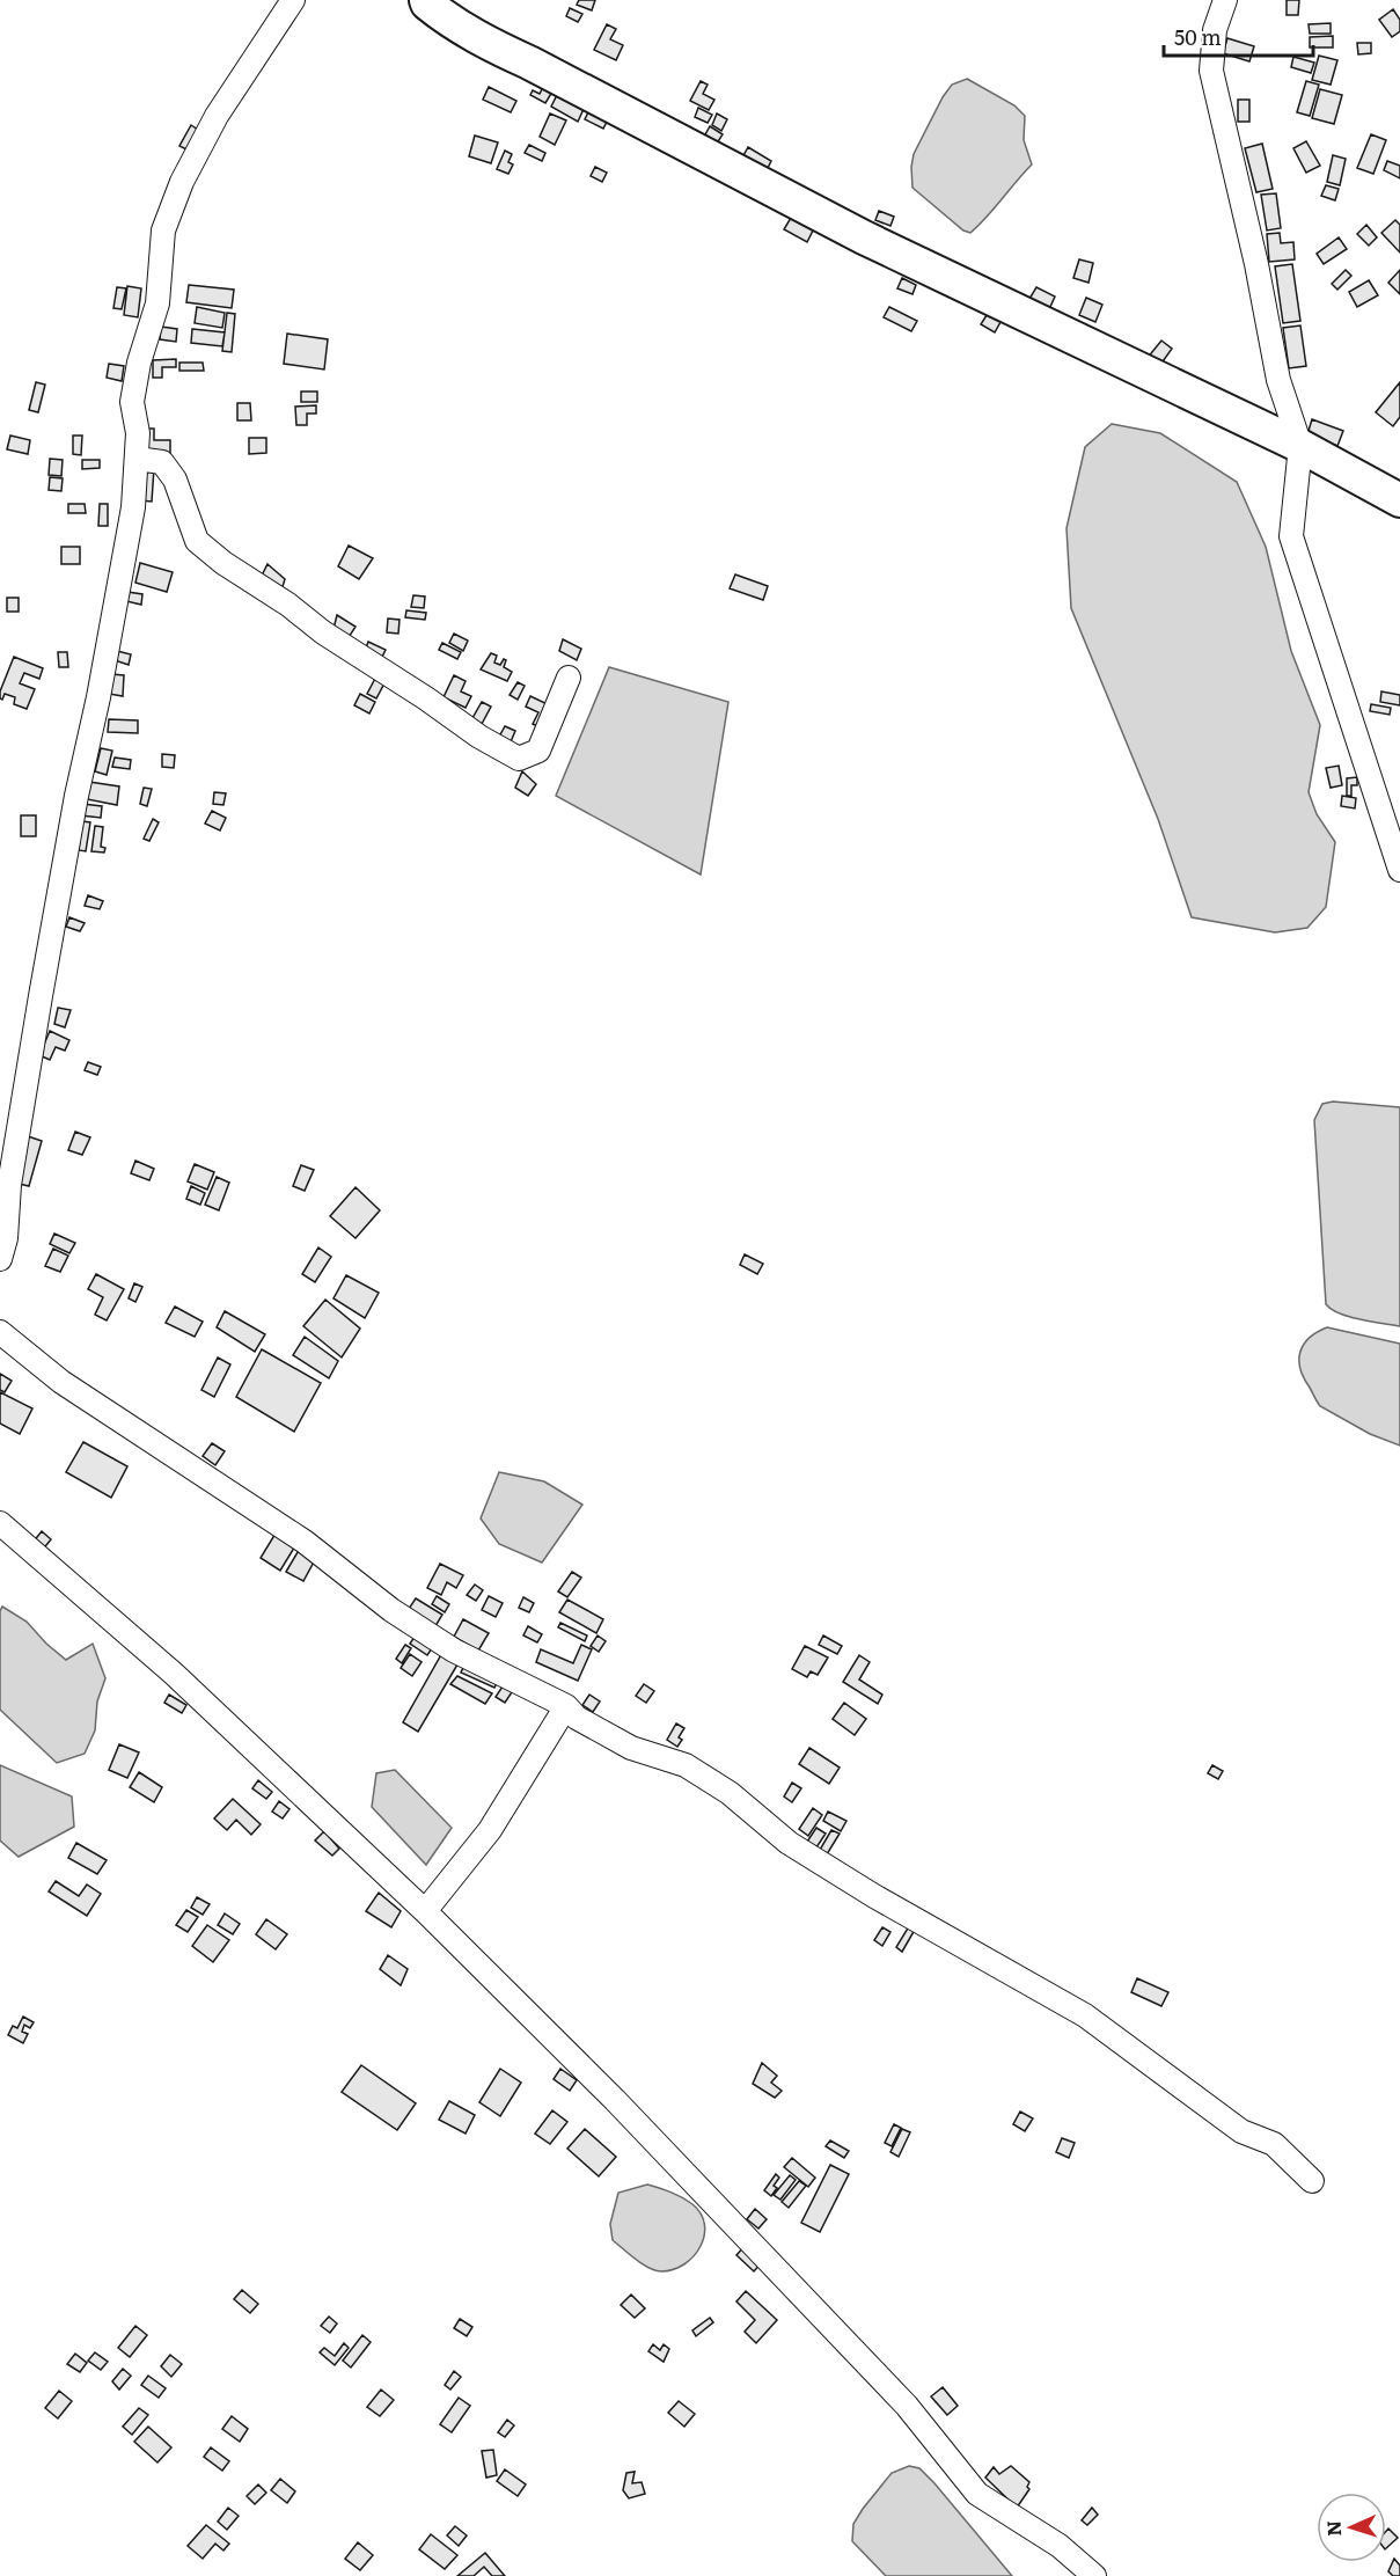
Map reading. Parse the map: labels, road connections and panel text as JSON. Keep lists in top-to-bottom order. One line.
{"scale_bar":"50 m","north":"left"}
